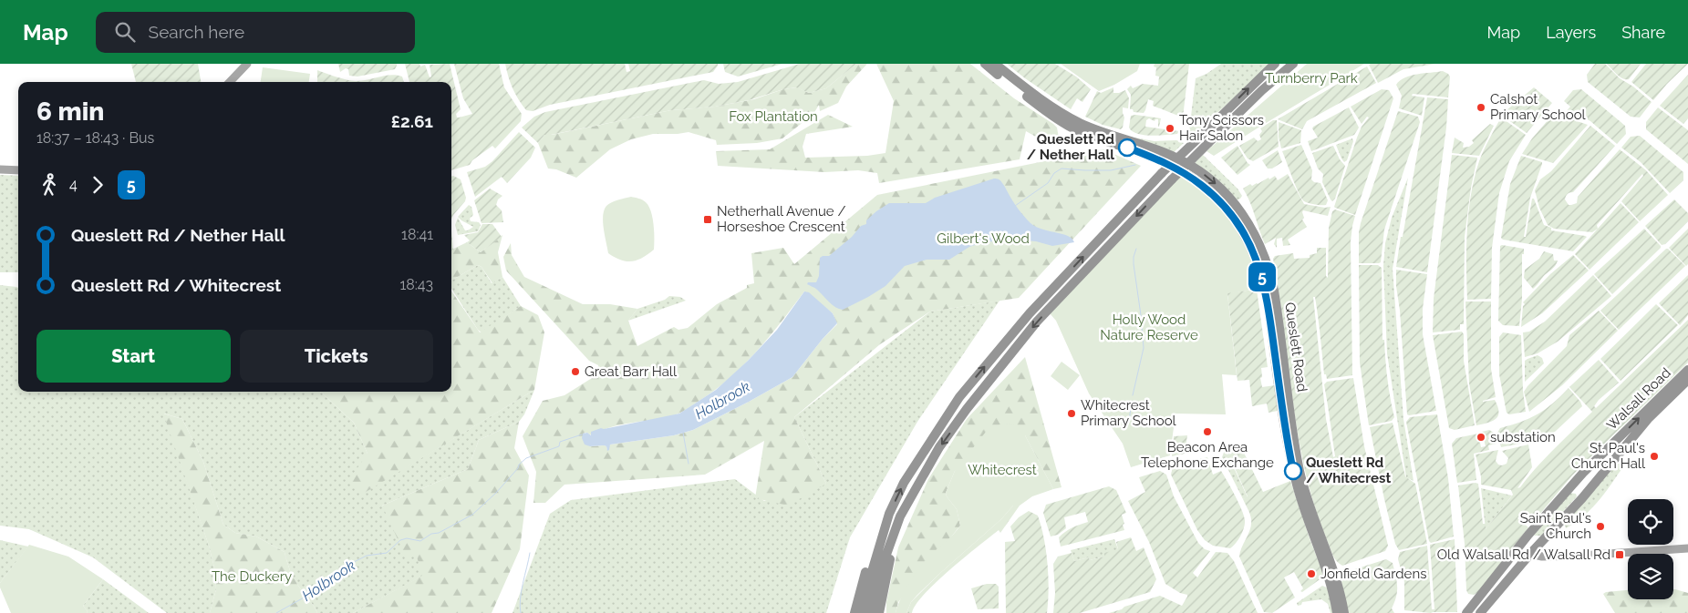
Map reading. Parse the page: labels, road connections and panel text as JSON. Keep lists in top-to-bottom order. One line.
{"streets":{"highway":["Queslett Road","Walsall Road"]},"water":["Holbrook"],"parks":["Turnberry Park","Fox Plantation","Gilbert's Wood","Holly Wood Nature Reserve","Whitecrest","The Duckery"],"places":{"other":["Calshot Primary School","Tony Scissors Hair Salon","Queslett Rd / Nether Hall","Great Barr Hall","Whitecrest Primary School","Beacon Area Telephone Exchange","substation","St. Paul's Church Hall","Queslett Rd / Whitecrest","Saint Paul's Church","Jonfield Gardens"],"transit":["Netherhall Avenue / Horseshoe Crescent","Old Walsall Rd / Walsall Rd"]},"lines":["bus line 5"],"page":{"header":"Map","search":"Search here","nav":["Map","Layers","Share"],"on_map":"5","heading":["6 min","18:37 – 18:43 · Bus","£2.61"],"legs":["4","5"],"list":[{"name":"Queslett Rd / Nether Hall","value":"18:41"},{"name":"Queslett Rd / Whitecrest","value":"18:43"}],"buttons":["Start","Tickets"]}}
